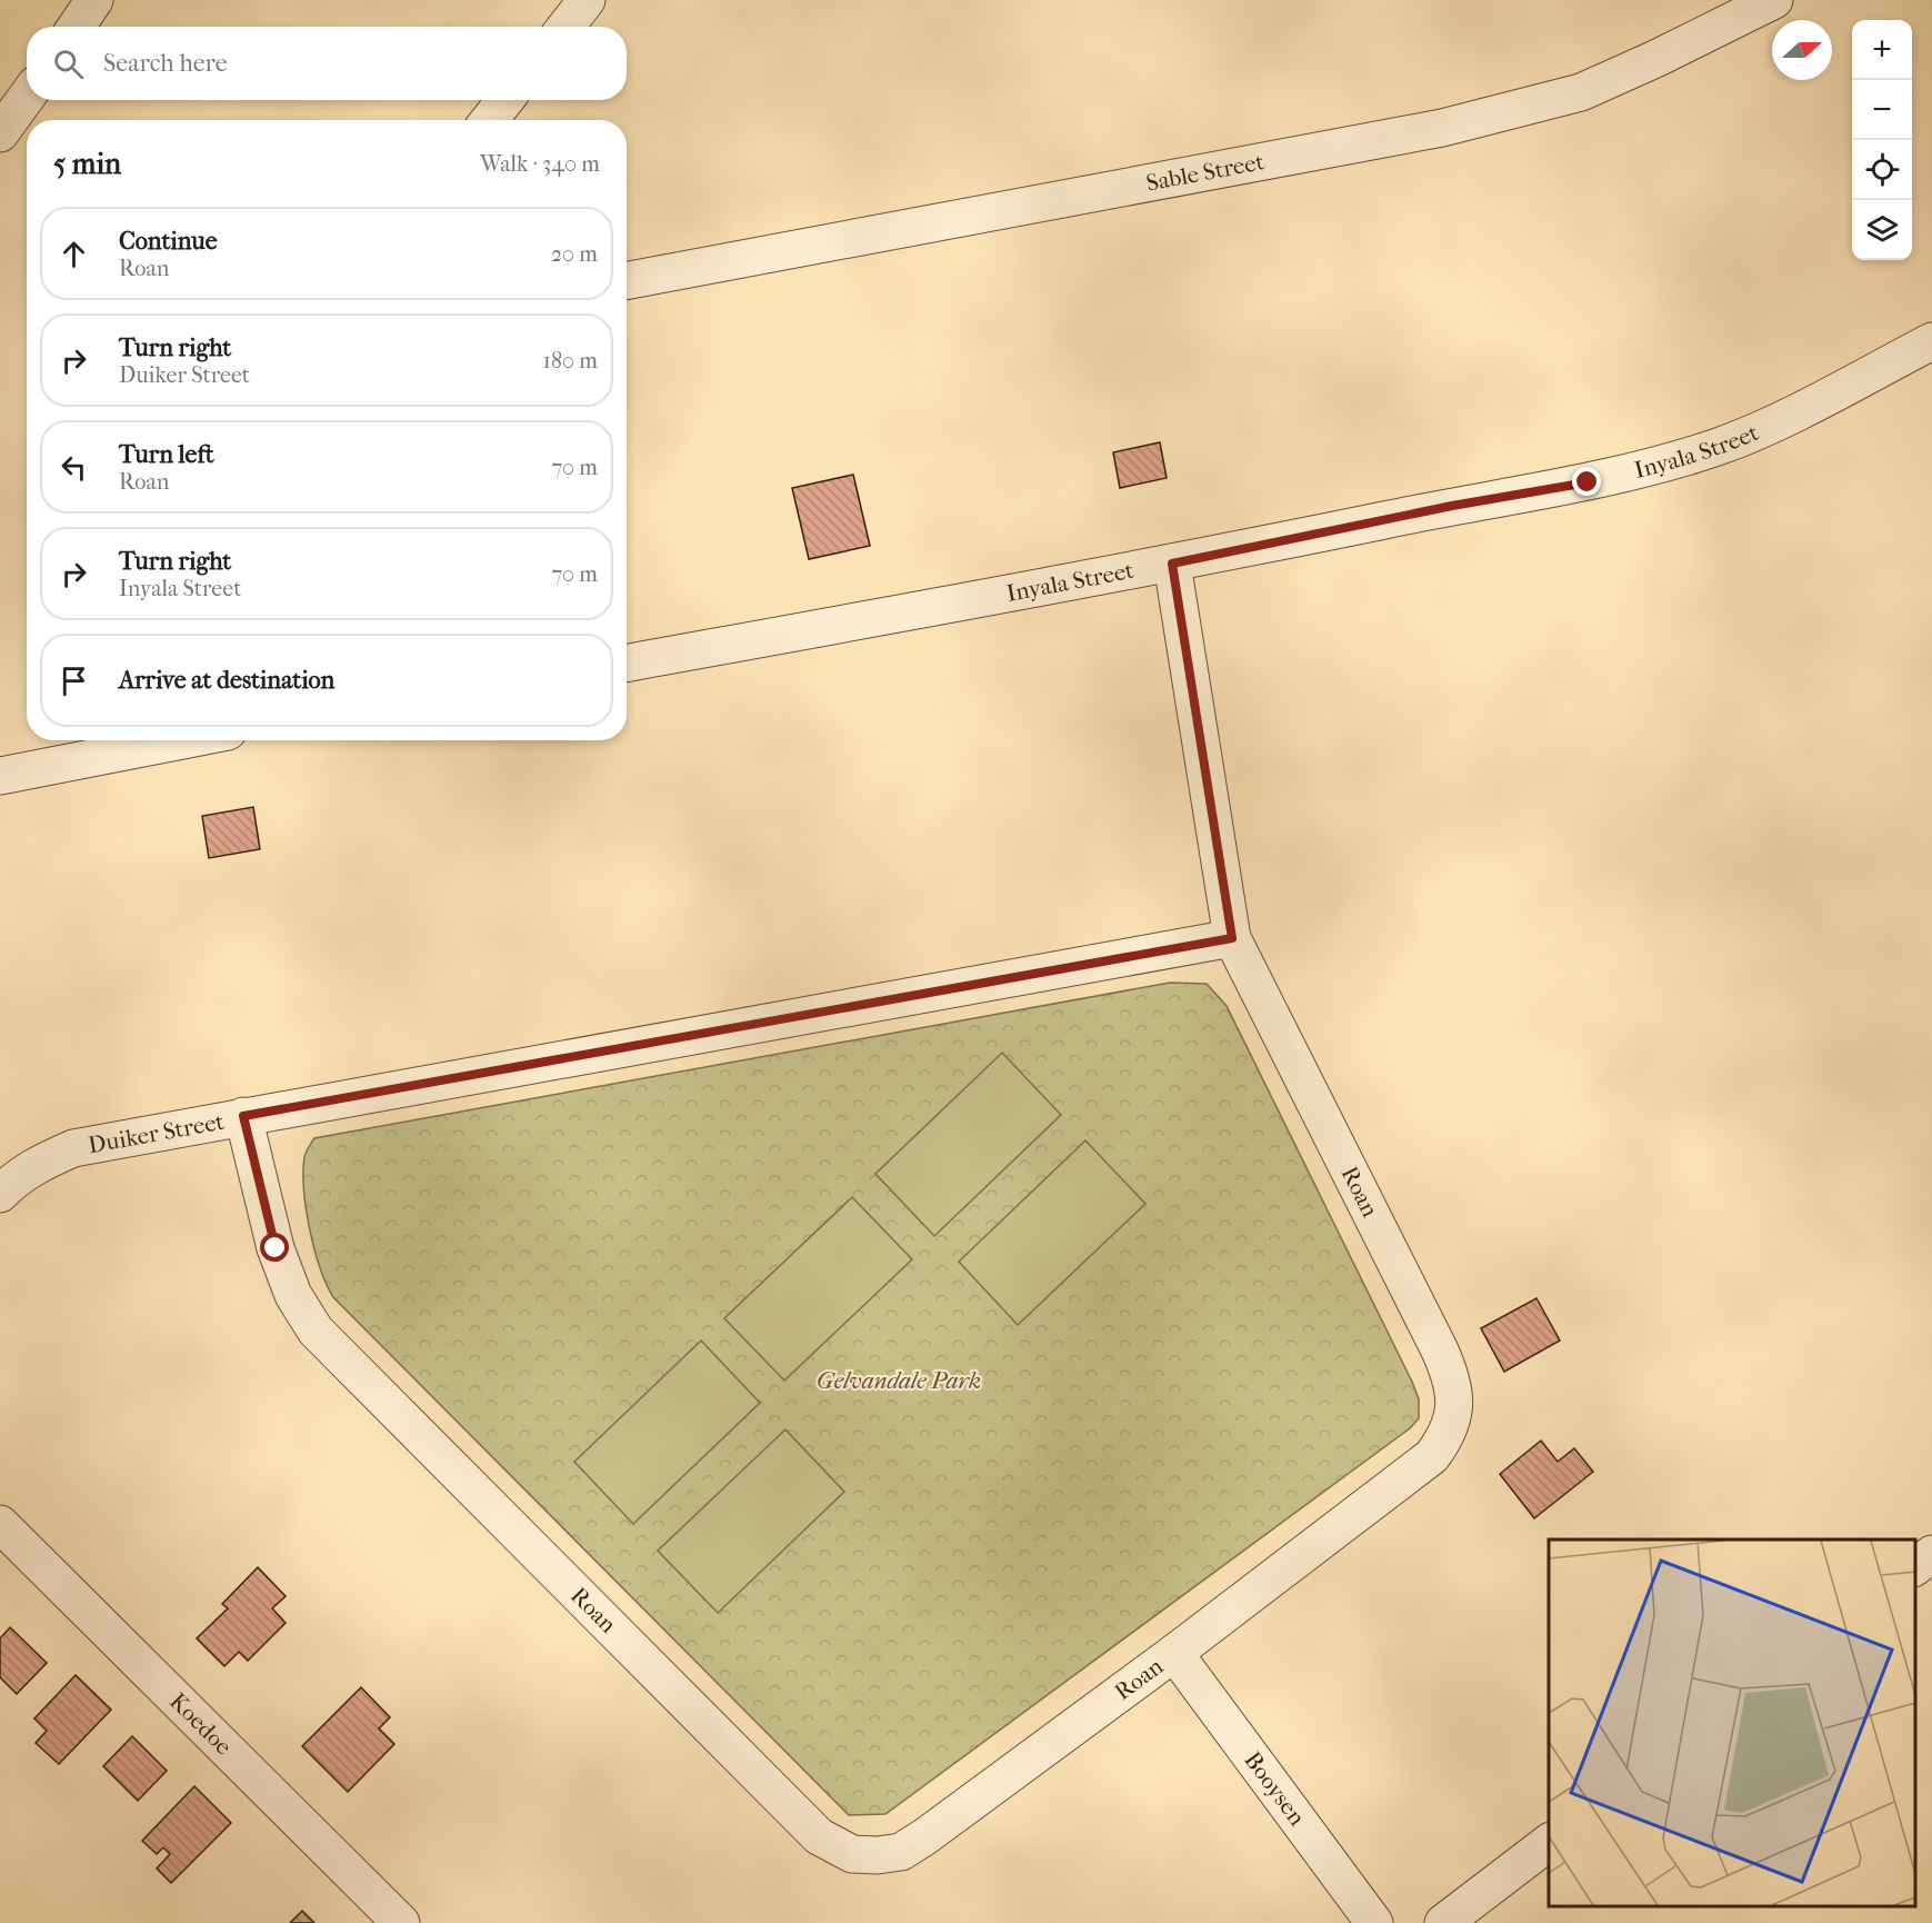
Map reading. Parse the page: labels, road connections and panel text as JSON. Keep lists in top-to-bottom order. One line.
{"streets":{"street":["Sable Street","Inyala Street","Duiker Street","Roan","Koedoe","Booysen"]},"crossings":[["Inyala Street","Roan"],["Duiker Street","Roan"],["Roan","Booysen"]],"parks":["Gelvandale Park"],"north":"right","page":{"map_buttons":["+","−"],"search":"Search here","heading":["5 min","Walk · 340 m"],"list":[["Continue","Roan","20 m"],["Turn right","Duiker Street","180 m"],["Turn left","Roan","70 m"],["Turn right","Inyala Street","70 m"],"Arrive at destination"]}}
